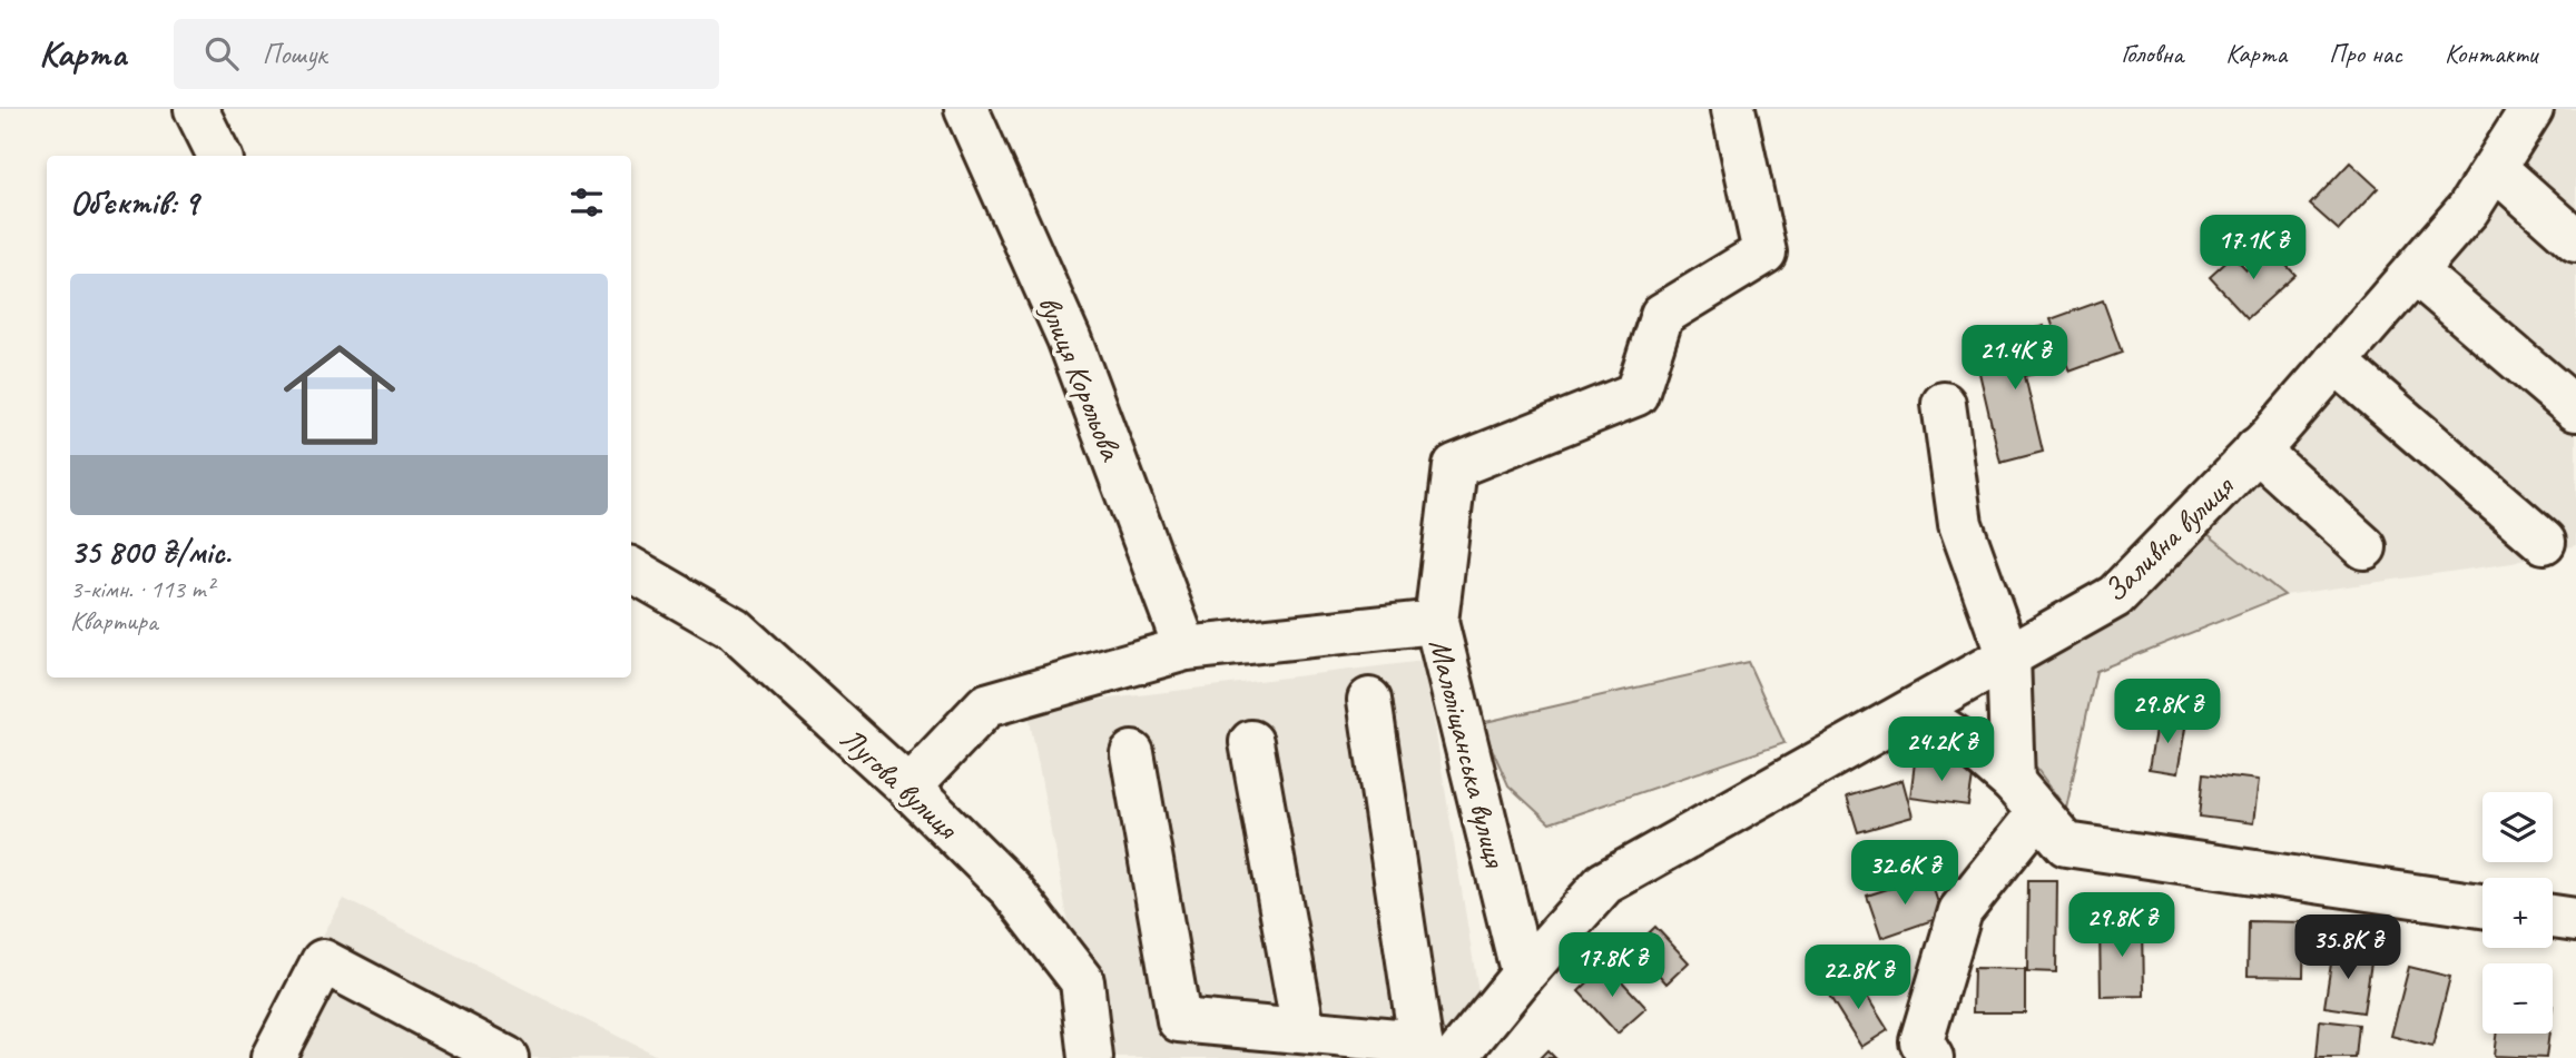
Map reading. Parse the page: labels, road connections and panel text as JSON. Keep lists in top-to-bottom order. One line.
{"streets":{"street":["вулиця Корольова","Заливна вулиця","Малоліщанська вулиця","Лугова вулиця"]},"crossings":[["Заливна вулиця","Малоліщанська вулиця"]],"page":{"header":"Карта","search":"Пошук","nav":["Головна","Карта","Про нас","Контакти"],"heading":"Об’єктів: 9","price":["17.1K ₴","21.4K ₴","29.8K ₴","24.2K ₴","32.6K ₴","29.8K ₴","35.8K ₴","17.8K ₴","22.8K ₴"],"list":[{"name":"35 800 ₴/міс.","note":"3-кімн. · 113 m² · Квартира"}],"map_buttons":["+","−"]}}
